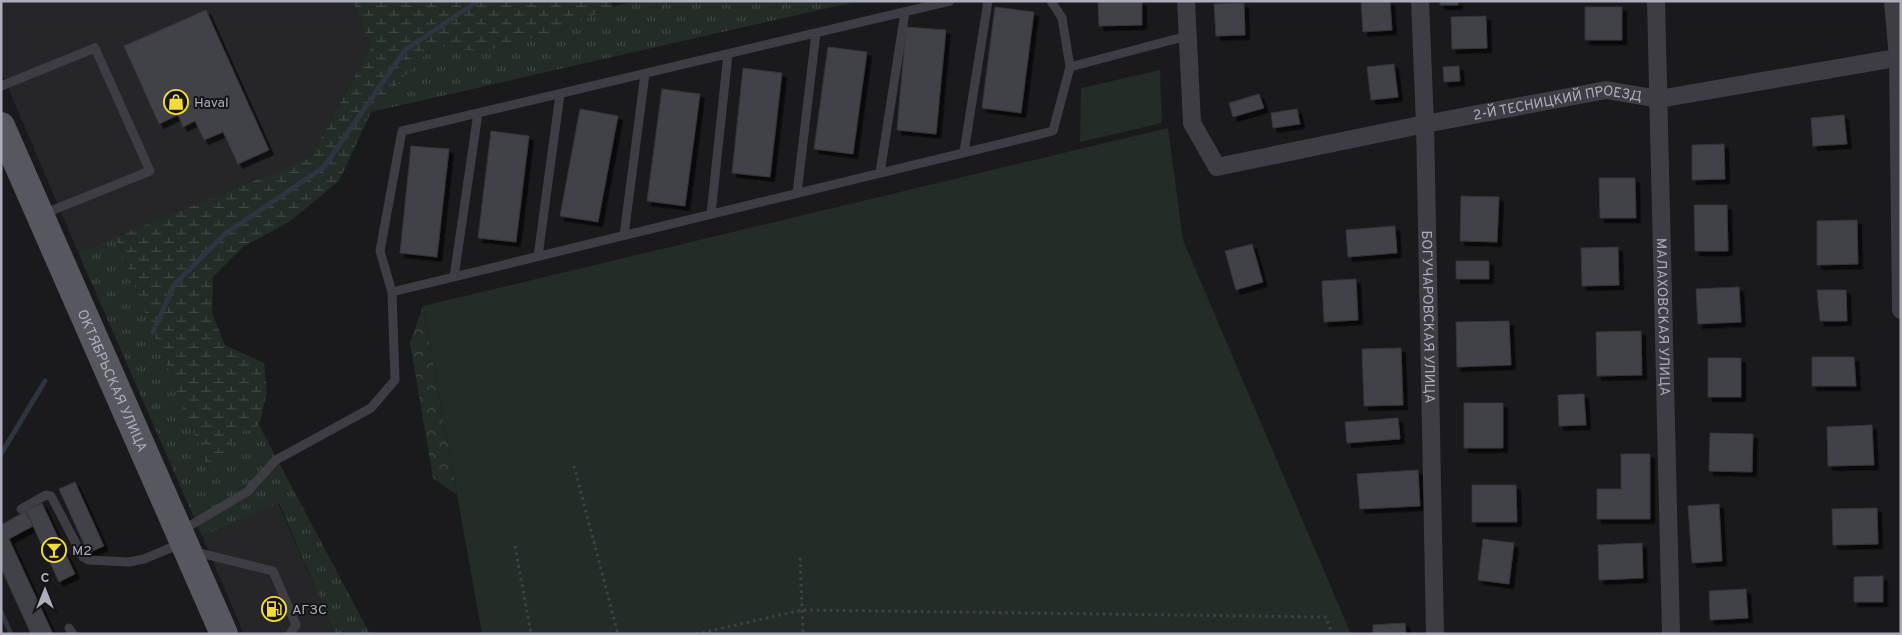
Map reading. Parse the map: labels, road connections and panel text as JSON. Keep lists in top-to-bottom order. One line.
{"streets":{"main road":["ОКТЯБРЬСКАЯ УЛИЦА"],"street":["2-Й ТЕСНИЦКИЙ ПРОЕЗД","БОГУЧАРОВСКАЯ УЛИЦА","МАЛАХОВСКАЯ УЛИЦА"]},"crossings":[["2-Й ТЕСНИЦКИЙ ПРОЕЗД","БОГУЧАРОВСКАЯ УЛИЦА"],["2-Й ТЕСНИЦКИЙ ПРОЕЗД","МАЛАХОВСКАЯ УЛИЦА"]],"places":{"shop":["Haval"],"bar":["М2"],"fuel station":["АГЗС"]},"north":"top"}
